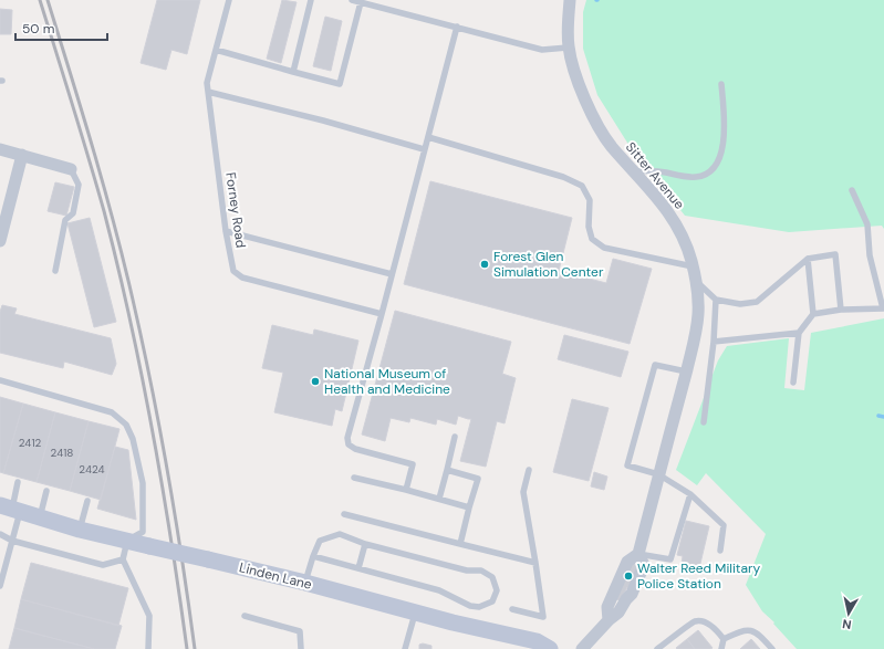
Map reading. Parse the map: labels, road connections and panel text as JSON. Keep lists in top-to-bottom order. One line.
{"streets":{"street":["Sitter Avenue","Linden Lane"],"lane":["Forney Road"]},"places":["Forest Glen Simulation Center","National Museum of Health and Medicine","Walter Reed Military Police Station"],"house_numbers":["2412","2418","2424"],"scale_bar":"50 m","north":"bottom"}
